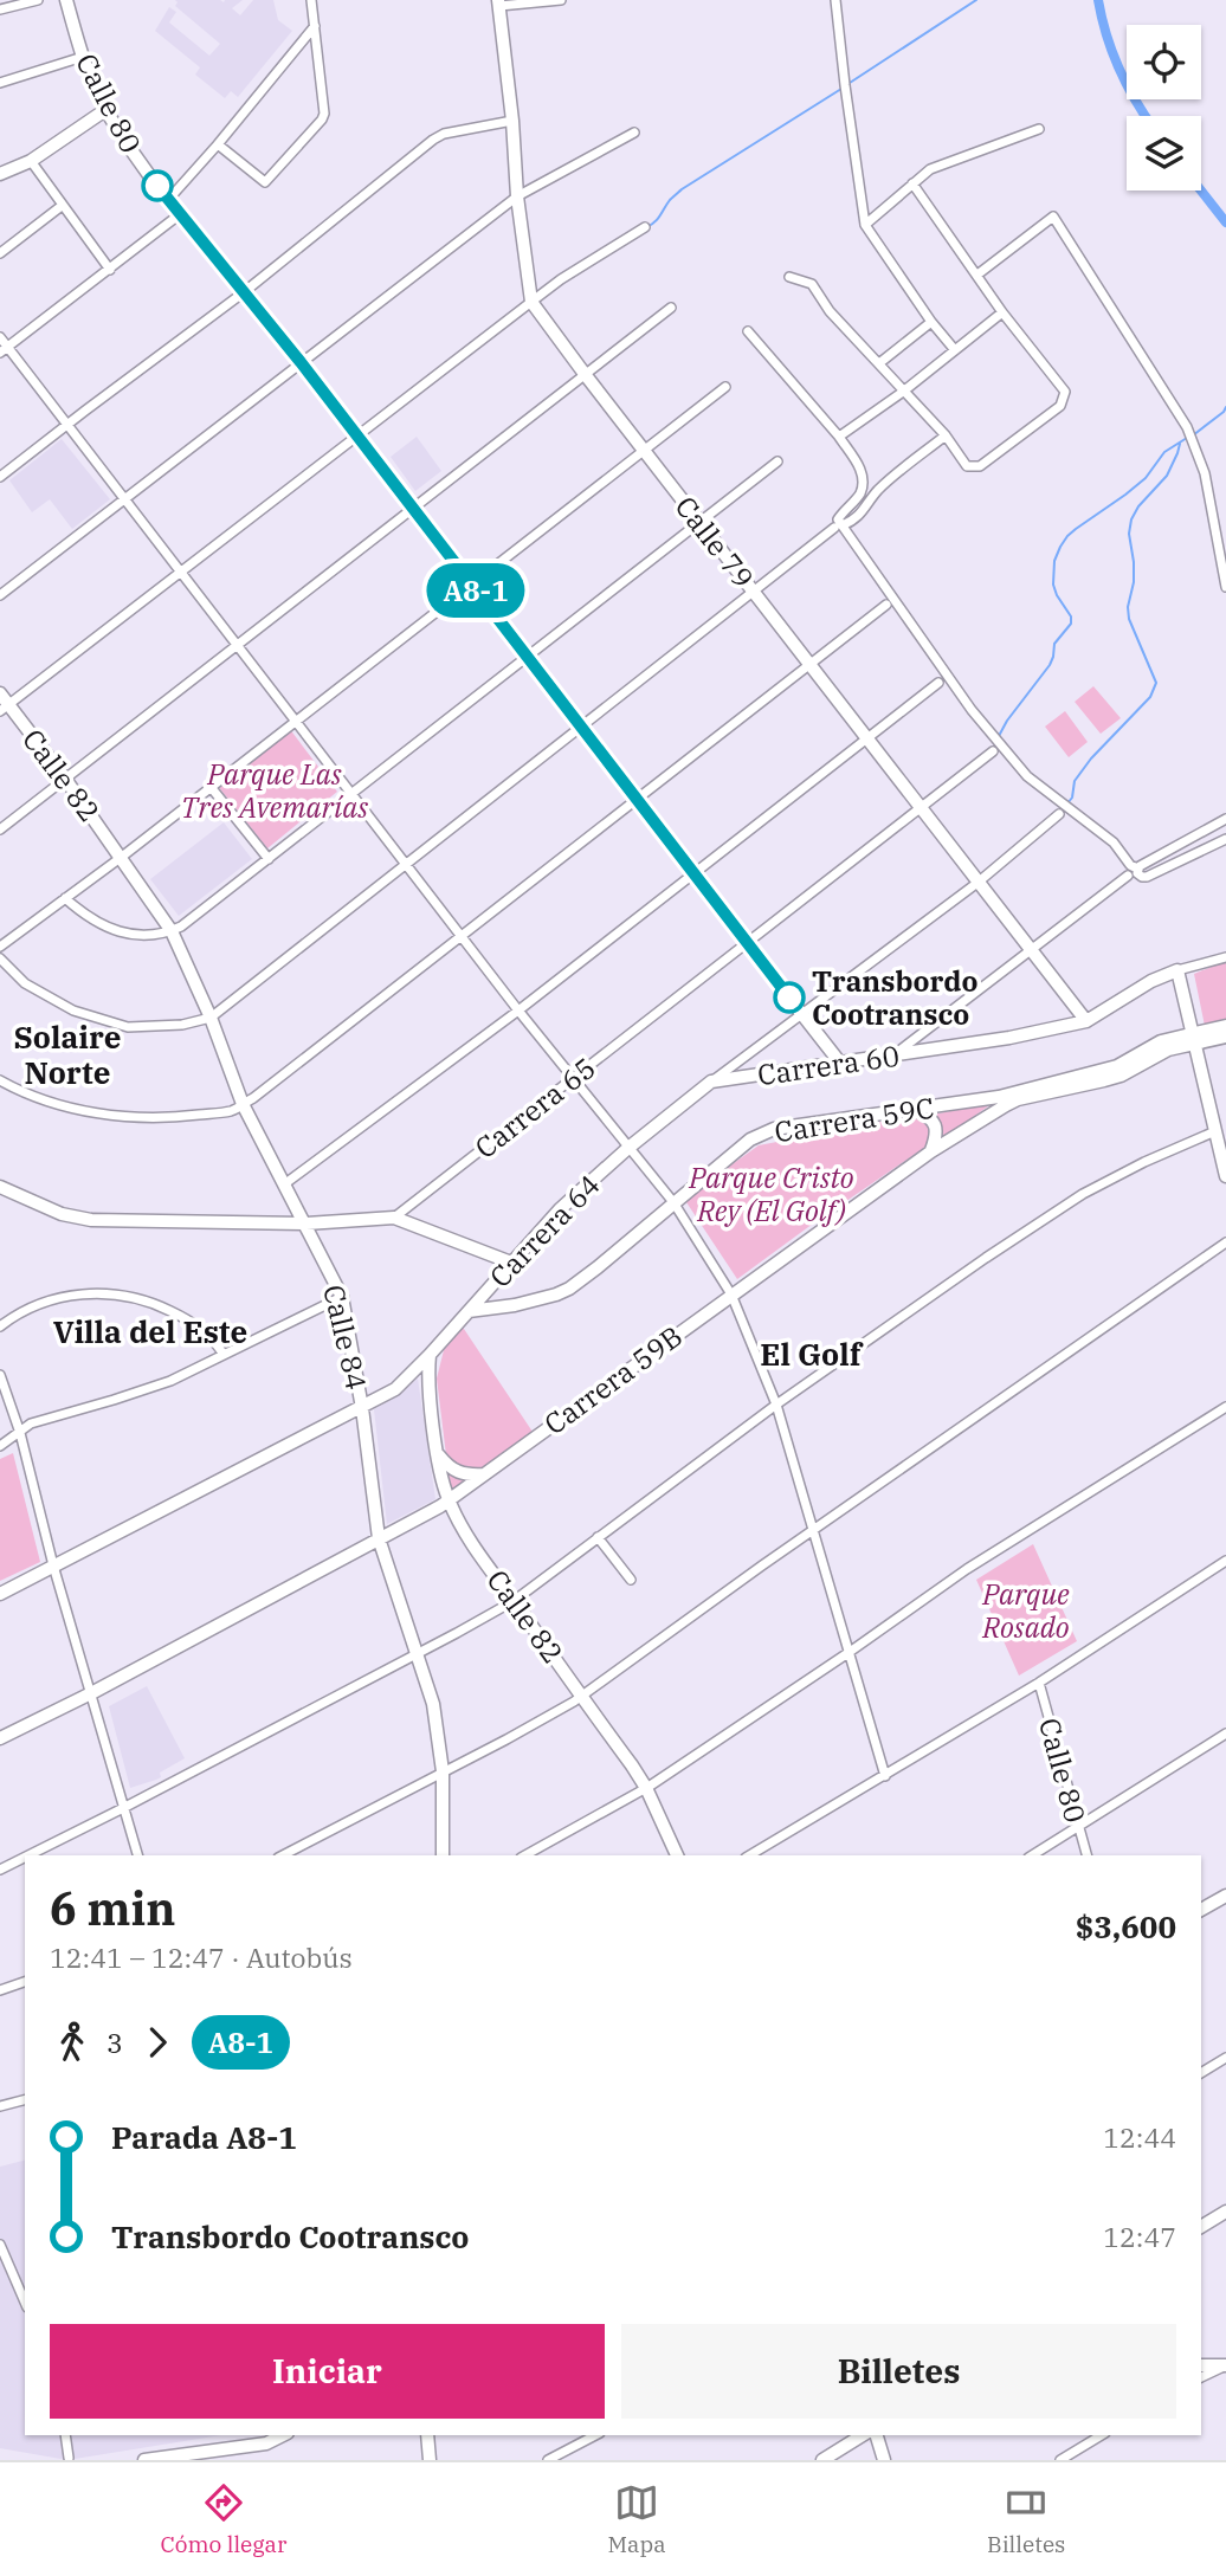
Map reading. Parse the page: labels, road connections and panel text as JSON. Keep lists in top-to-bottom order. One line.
{"streets":{"street":["Calle 80","Calle 79","Calle 82","Carrera 60","Carrera 65","Carrera 59C","Carrera 64","Calle 84","Carrera 59B"]},"crossings":[["Calle 80","Carrera 60"],["Calle 80","Carrera 65"],["Calle 80","Carrera 64"],["Calle 79","Carrera 60"],["Calle 79","Carrera 65"],["Calle 79","Carrera 64"],["Calle 82","Carrera 64"],["Calle 82","Calle 84"],["Calle 82","Carrera 59B"],["Carrera 60","Carrera 64"],["Carrera 59C","Carrera 64"],["Carrera 59C","Carrera 59B"],["Carrera 64","Calle 84"],["Calle 84","Carrera 59B"]],"districts":["Solaire Norte","Villa del Este","El Golf"],"parks":["Parque Las Tres Avemarías","Parque Cristo Rey (El Golf)","Parque Rosado"],"places":["Transbordo Cootransco"],"lines":["bus line A8-1"],"page":{"on_map":"A8-1","heading":["6 min","12:41 – 12:47 · Autobús","$3,600"],"legs":["3","A8-1"],"list":[{"name":"Parada A8-1","value":"12:44"},{"name":"Transbordo Cootransco","value":"12:47"}],"buttons":["Iniciar","Billetes"],"tabs":["Cómo llegar","Mapa","Billetes"]}}
